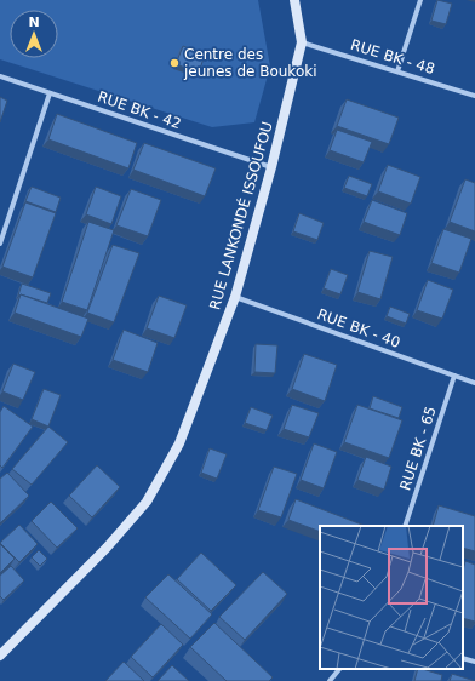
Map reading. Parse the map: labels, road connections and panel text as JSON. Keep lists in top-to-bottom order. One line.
{"streets":{"street":["RUE BK - 48","RUE BK - 42","RUE LANKONDÉ ISSOUFOU","RUE BK - 40","RUE BK - 65"]},"crossings":[["RUE BK - 48","RUE LANKONDÉ ISSOUFOU"],["RUE BK - 42","RUE LANKONDÉ ISSOUFOU"],["RUE LANKONDÉ ISSOUFOU","RUE BK - 40"],["RUE BK - 40","RUE BK - 65"]],"places":["Centre des jeunes de Boukoki"],"north":"top"}
